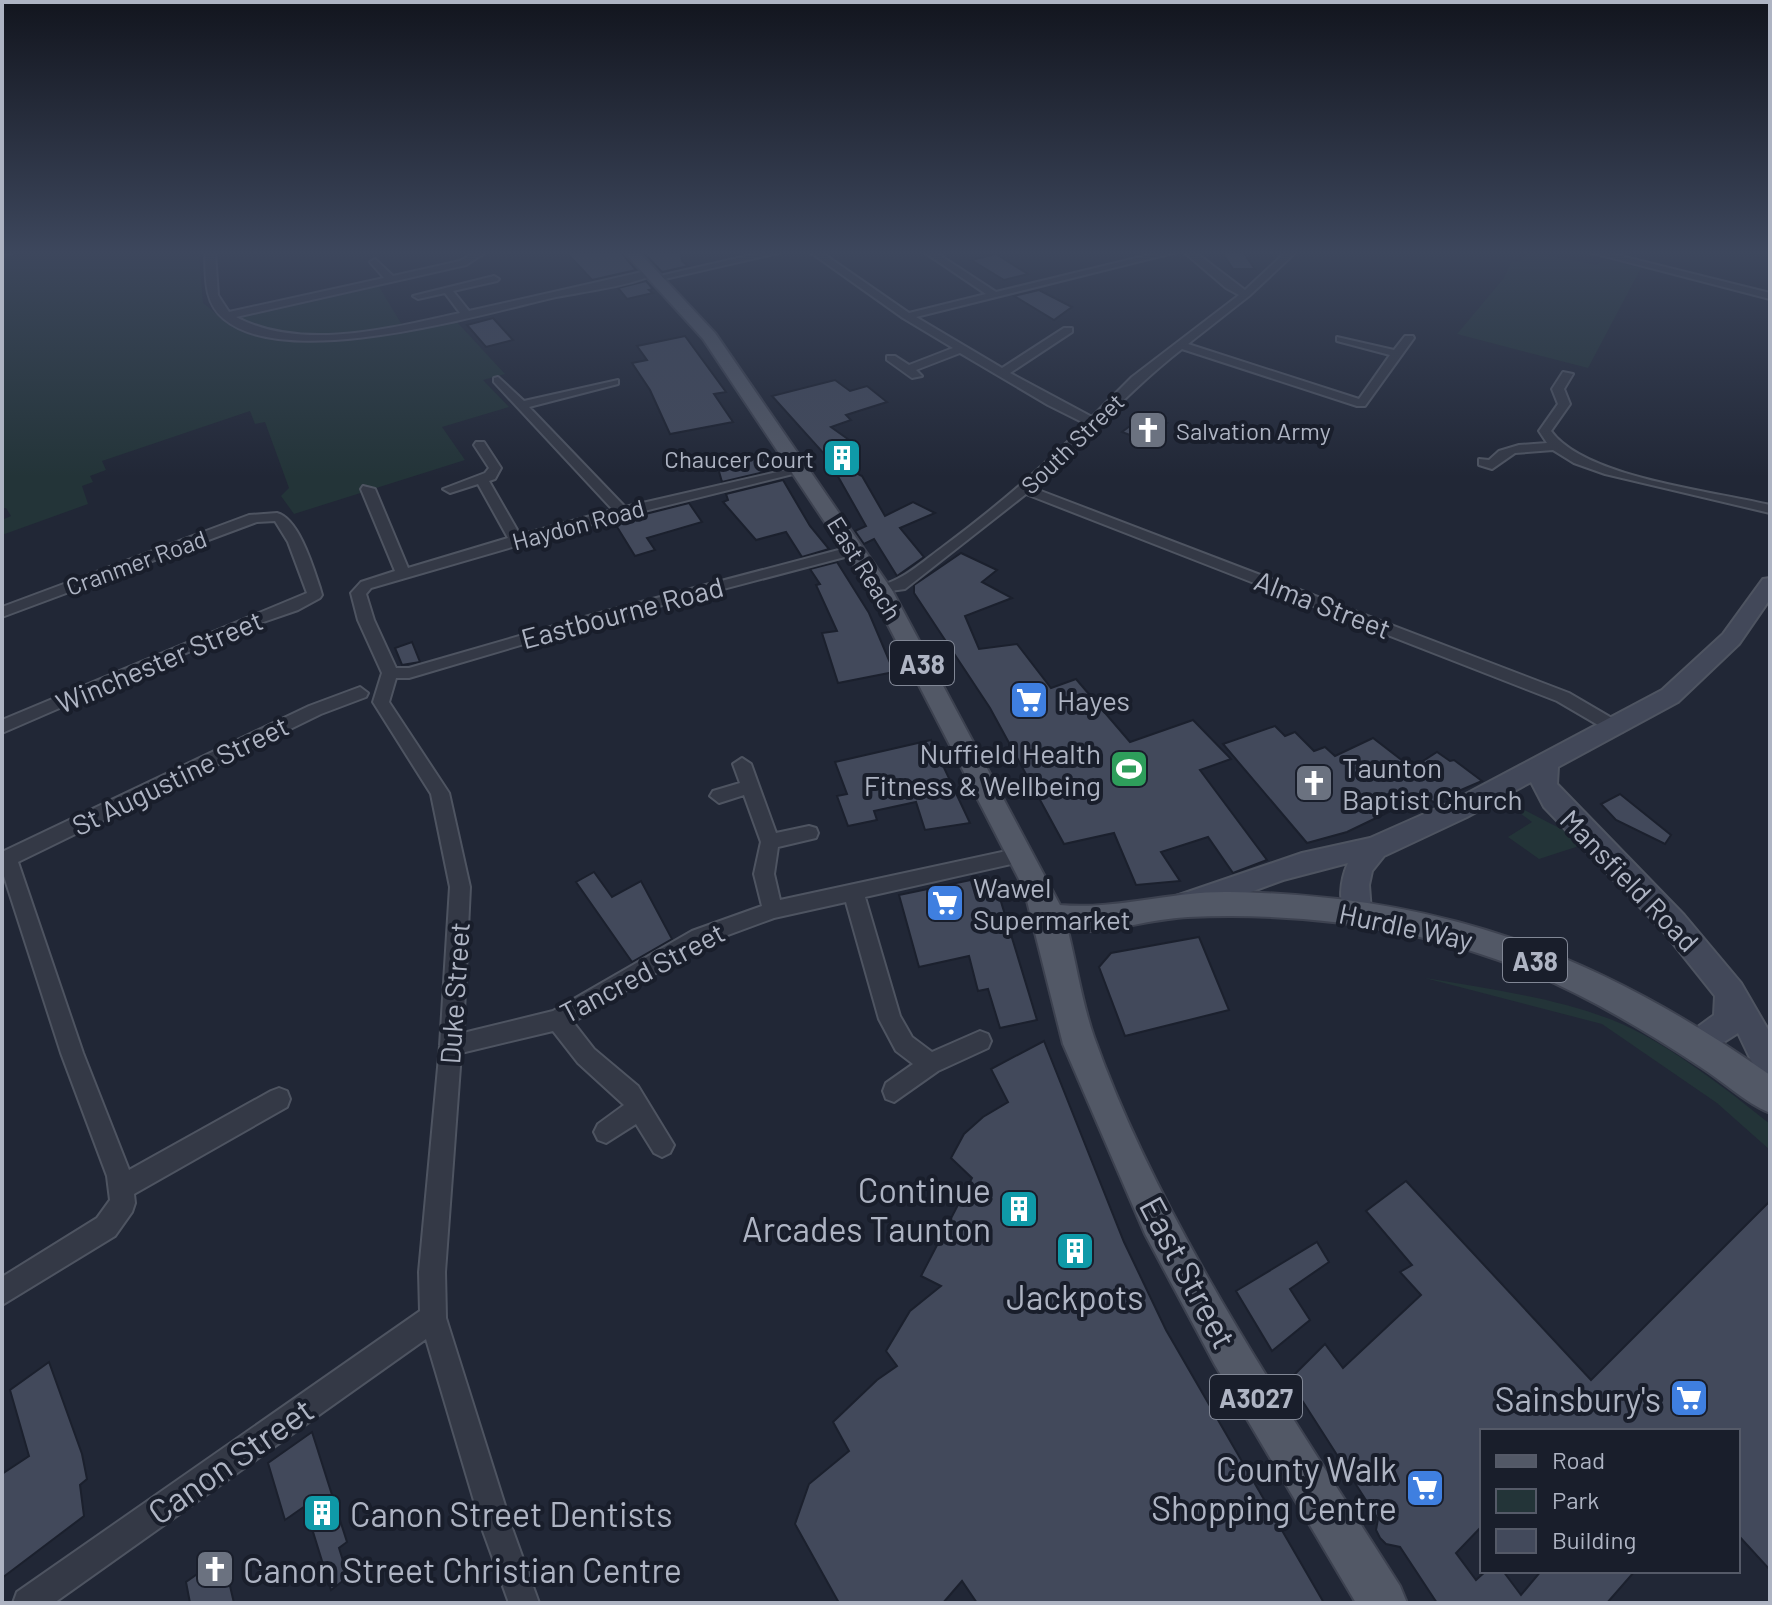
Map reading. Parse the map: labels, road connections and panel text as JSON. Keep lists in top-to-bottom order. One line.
{"streets":{"main road":["East Reach","A38","Mansfield Road","Hurdle Way","East Street","A3027"],"street":["South Street","Haydon Road","Cranmer Road","Alma Street","Eastbourne Road","Winchester Street","St Augustine Street","Tancred Street","Duke Street","Canon Street"]},"crossings":[["South Street","East Reach"],["South Street","Alma Street"],["Haydon Road","East Reach"],["Haydon Road","Duke Street"],["Cranmer Road","Winchester Street"],["East Reach","Eastbourne Road"],["East Reach","Hurdle Way"],["East Reach","Tancred Street"],["East Reach","East Street"],["Eastbourne Road","Duke Street"],["Hurdle Way","East Street"],["Tancred Street","Duke Street"],["Duke Street","Canon Street"]],"places":{"church":["Salvation Army","Taunton Baptist Church","Canon Street Christian Centre"],"building":["Chaucer Court","Continue Arcades Taunton","Jackpots","Canon Street Dentists"],"supermarket":["Hayes","Wawel Supermarket","Sainsbury's","County Walk Shopping Centre"],"sports":["Nuffield Health Fitness & Wellbeing"]},"legend":["Road","Park","Building"]}
